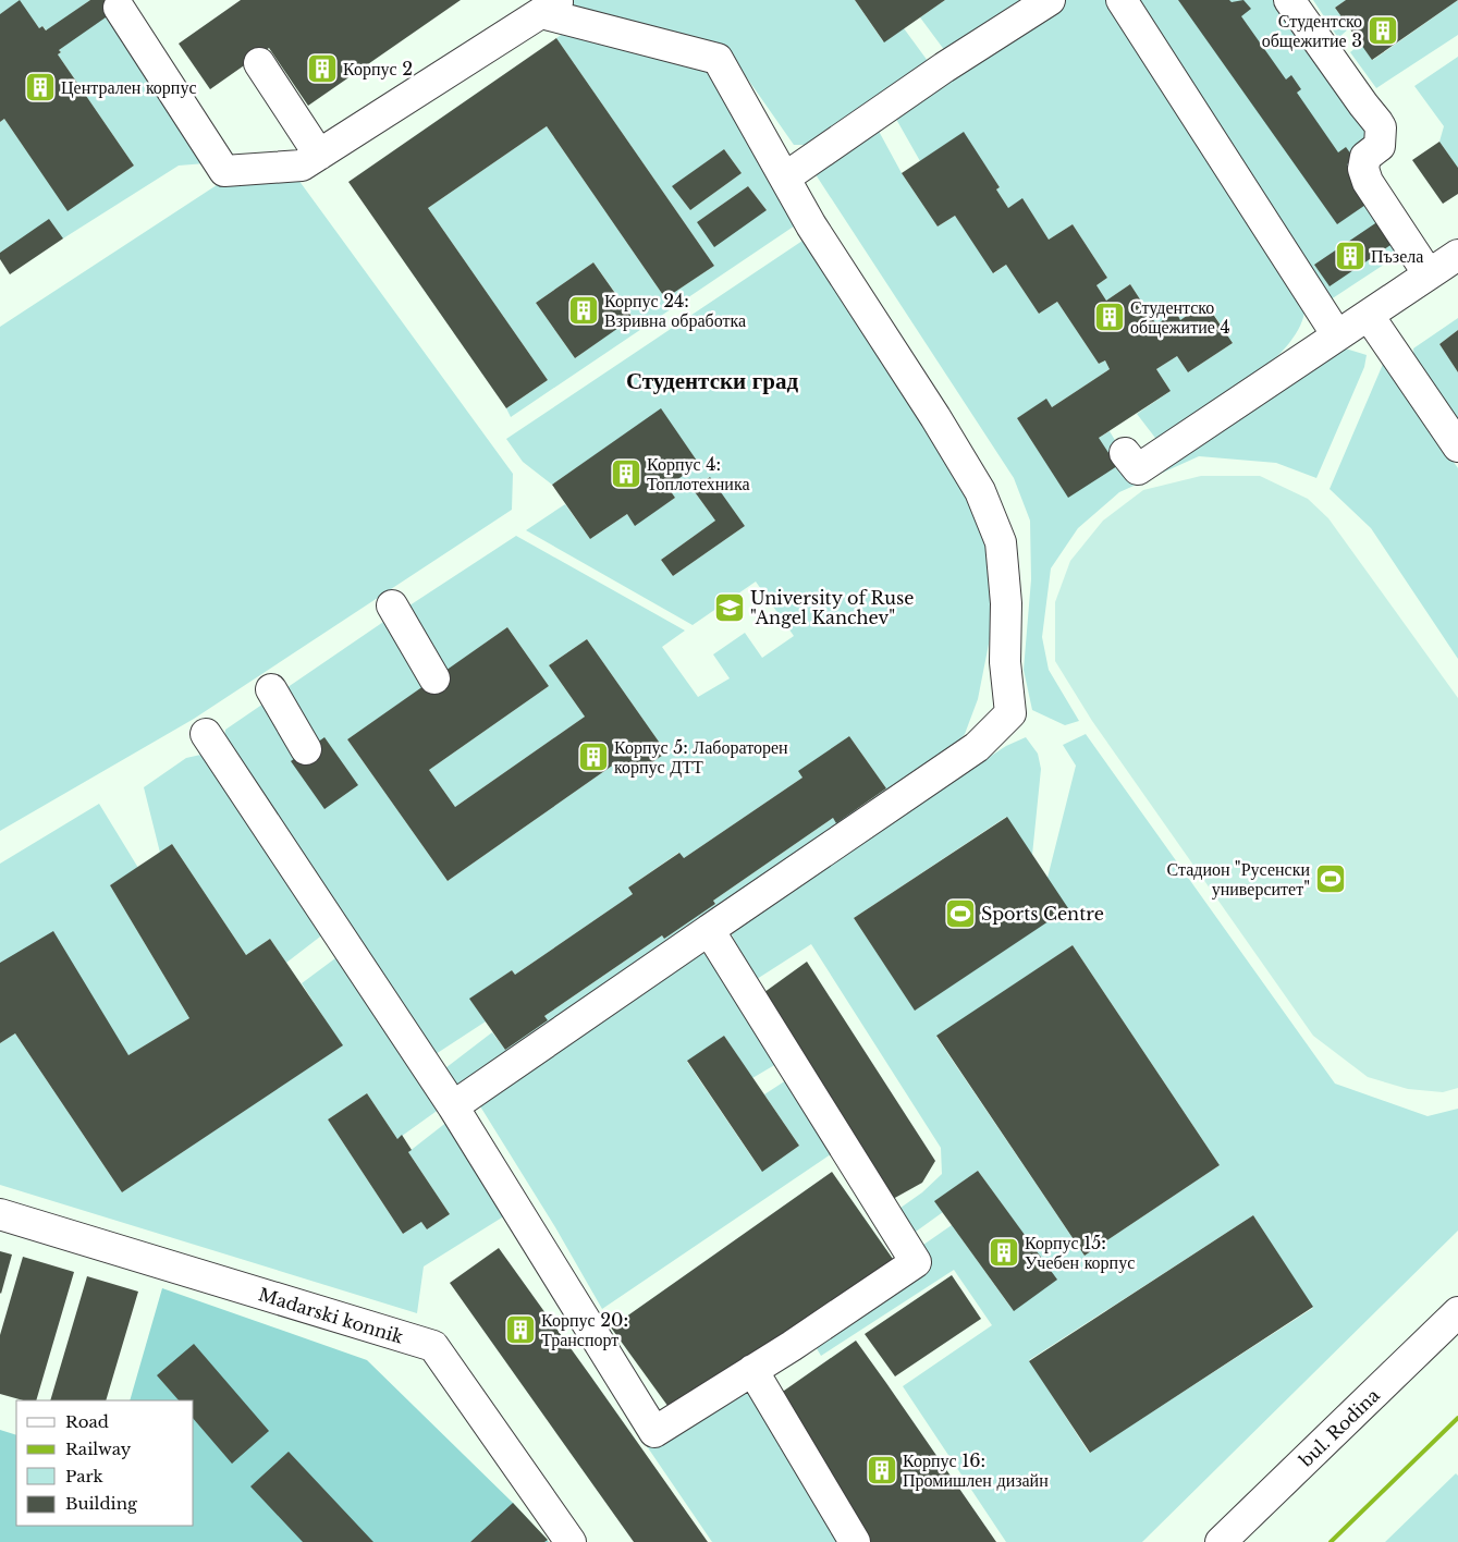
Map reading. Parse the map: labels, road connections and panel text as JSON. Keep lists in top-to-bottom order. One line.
{"streets":{"street":["Madarski konnik","bul. Rodina"]},"districts":["Студентски град"],"places":{"building":["Студентско общежитие 3","Корпус 2","Централен корпус","Пъзела","Корпус 24: Взривна обработка","Студентско общежитие 4","Корпус 4: Топлотехника","Корпус 5: Лабораторен корпус ДТТ","Корпус 15: Учебен корпус","Корпус 20: Транспорт","Корпус 16: Промишлен дизайн"],"school or university":["University of Ruse \"Angel Kanchev\""],"sports":["Стадион \"Русенски университет\"","Sports Centre"]},"legend":["Road","Railway","Park","Building"]}
